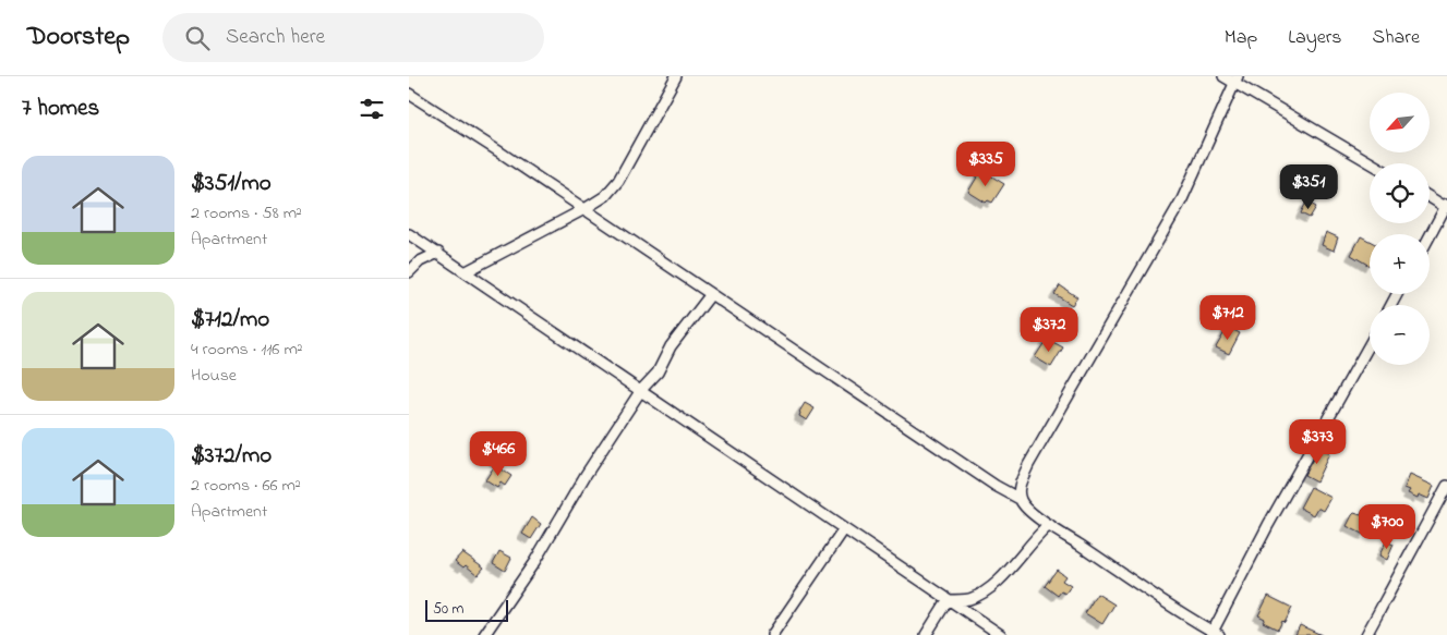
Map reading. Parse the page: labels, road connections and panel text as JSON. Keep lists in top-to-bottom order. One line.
{"scale_bar":"50 m","north":"bottom left","page":{"header":"Doorstep","search":"Search here","nav":["Map","Layers","Share"],"heading":"7 homes","map_buttons":["+","−"],"list":[{"name":"$351/mo","note":"2 rooms · 58 m² · Apartment"},{"name":"$712/mo","note":"4 rooms · 116 m² · House"},{"name":"$372/mo","note":"2 rooms · 66 m² · Apartment"}],"price":["$335","$351","$712","$372","$373","$466","$700"],"scale":"50 m"}}
